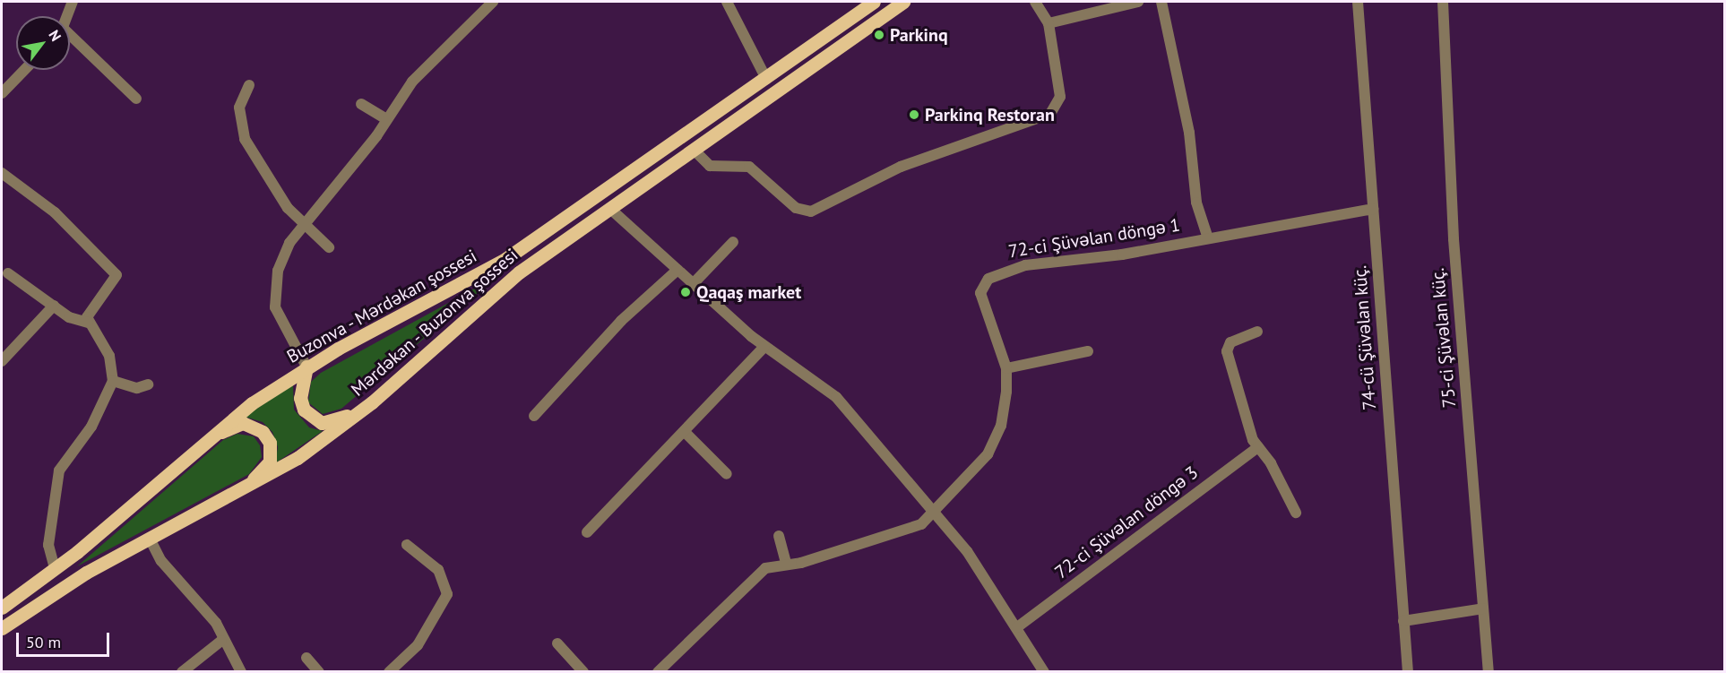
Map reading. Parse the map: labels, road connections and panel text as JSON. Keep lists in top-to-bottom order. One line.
{"streets":{"main road":["Buzonva - Mərdəkan şossesi","Mərdəkan - Buzonva şossesi"],"street":["72-ci Şüvəlan döngə 1","74-cü Şüvəlan küç.","75-ci Şüvəlan küç.","72-ci Şüvəlan döngə 3"]},"crossings":[["72-ci Şüvəlan döngə 1","74-cü Şüvəlan küç."]],"places":["Parkinq","Parkinq Restoran","Qaqaş market"],"scale_bar":"50 m","north":"top right"}
